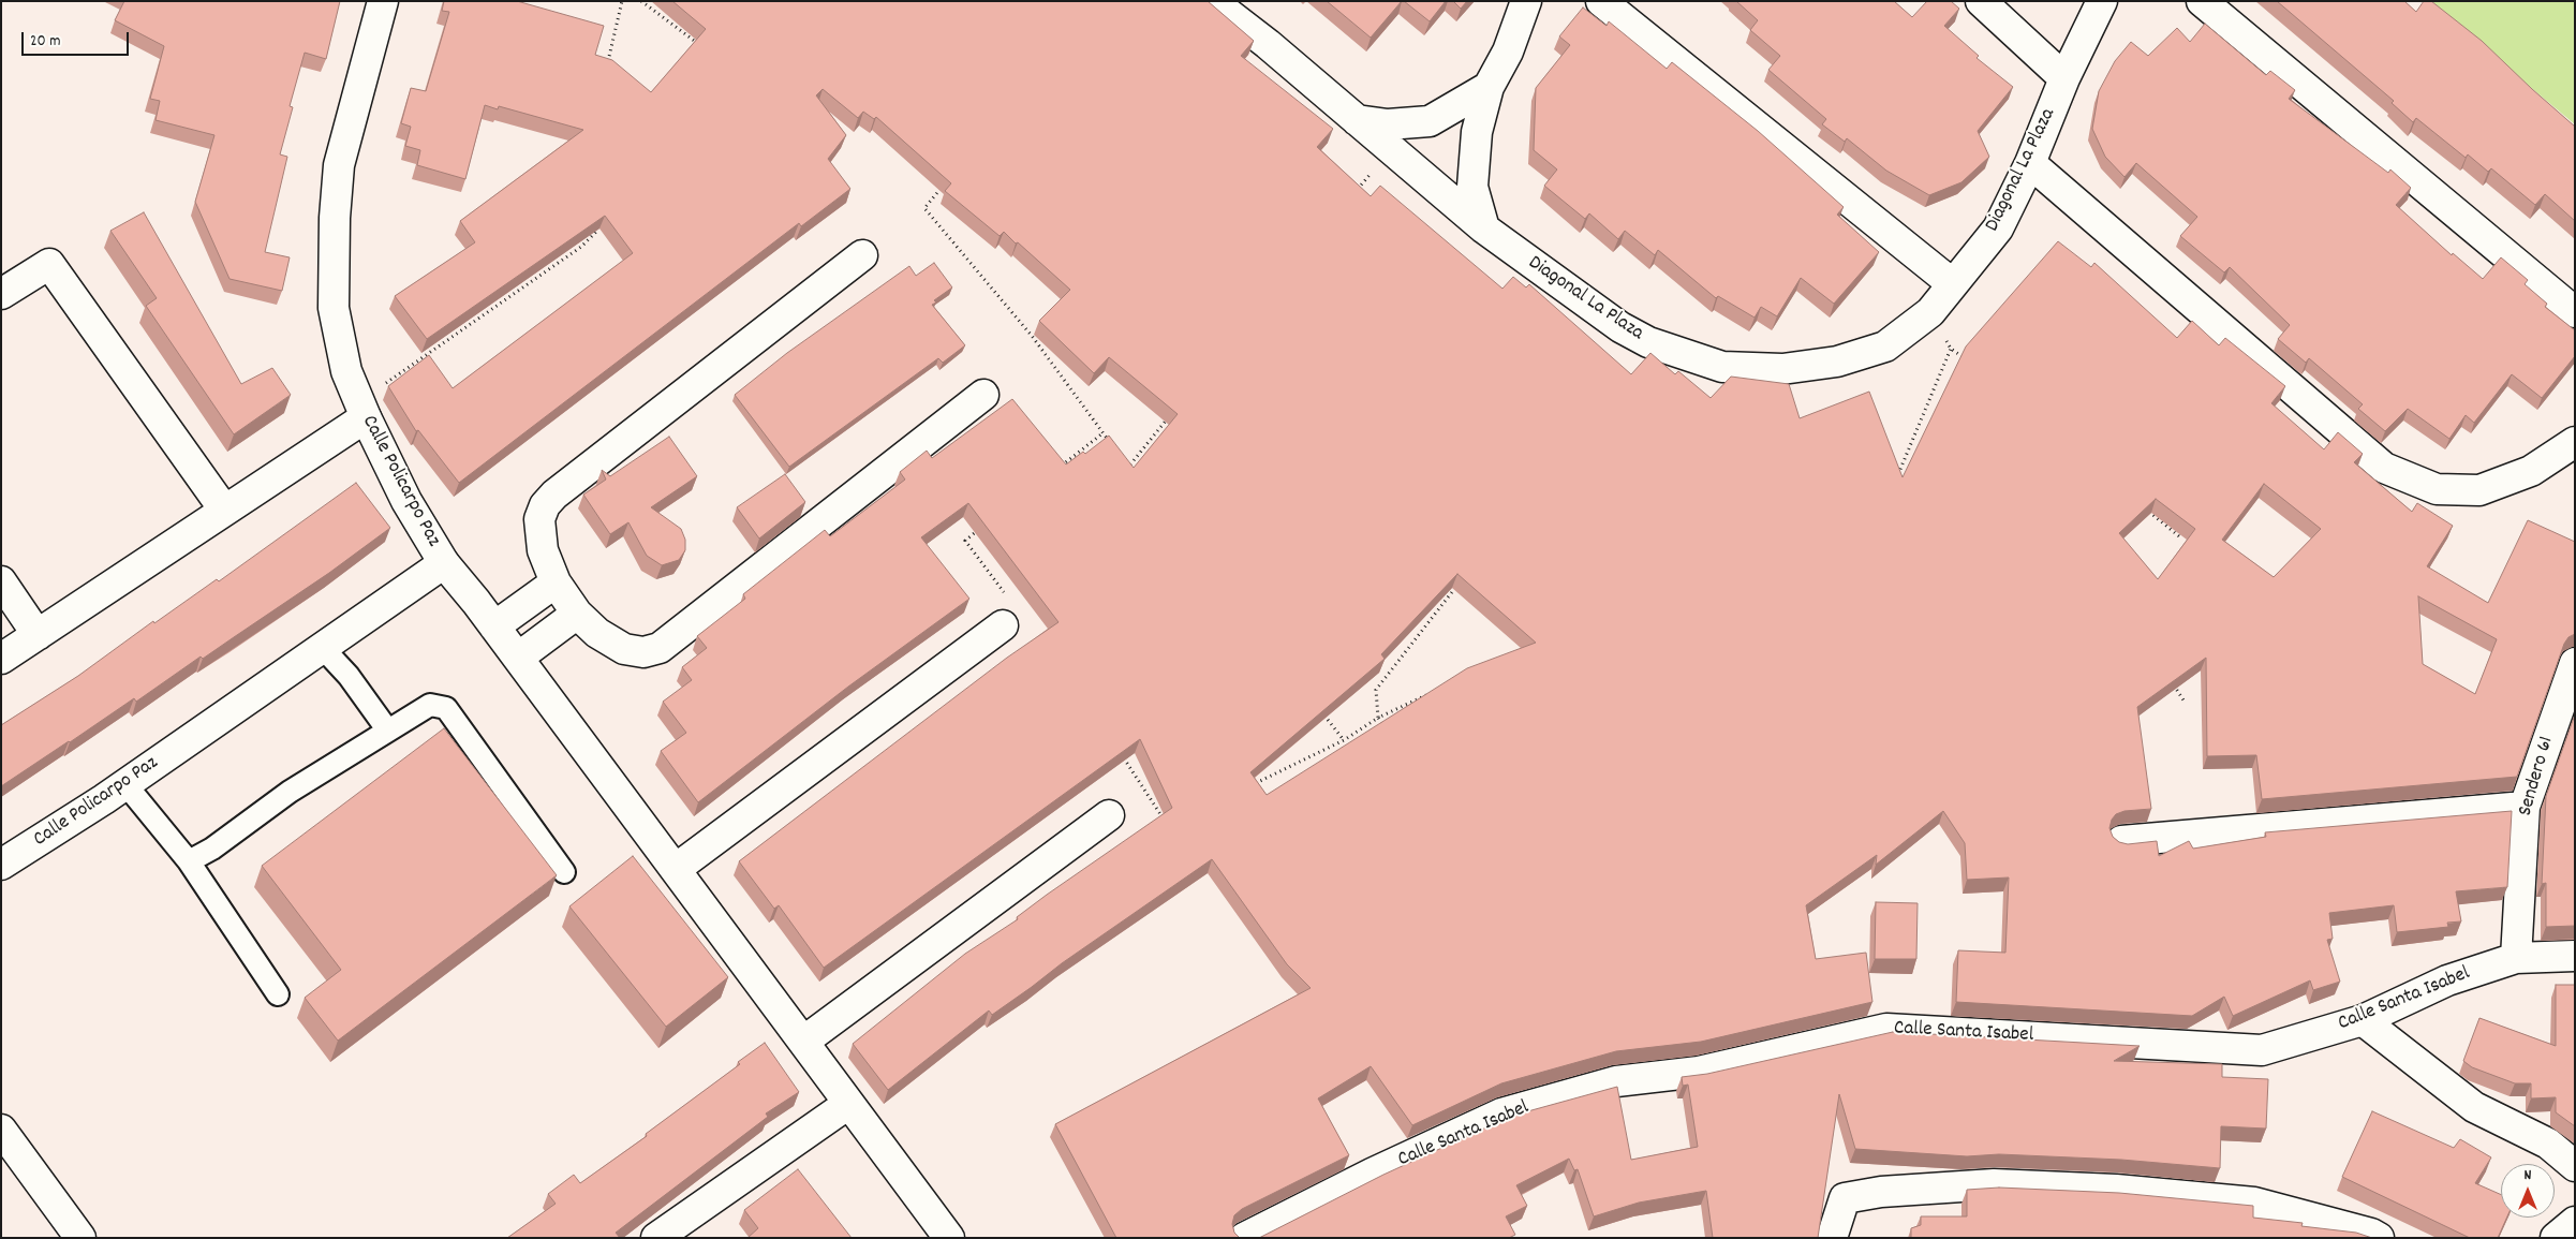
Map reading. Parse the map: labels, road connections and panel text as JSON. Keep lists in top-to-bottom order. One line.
{"streets":{"street":["Diagonal La Plaza","Calle Policarpo Paz","Sendero 61","Calle Santa Isabel"]},"crossings":[["Sendero 61","Calle Santa Isabel"]],"scale_bar":"20 m","north":"top"}
